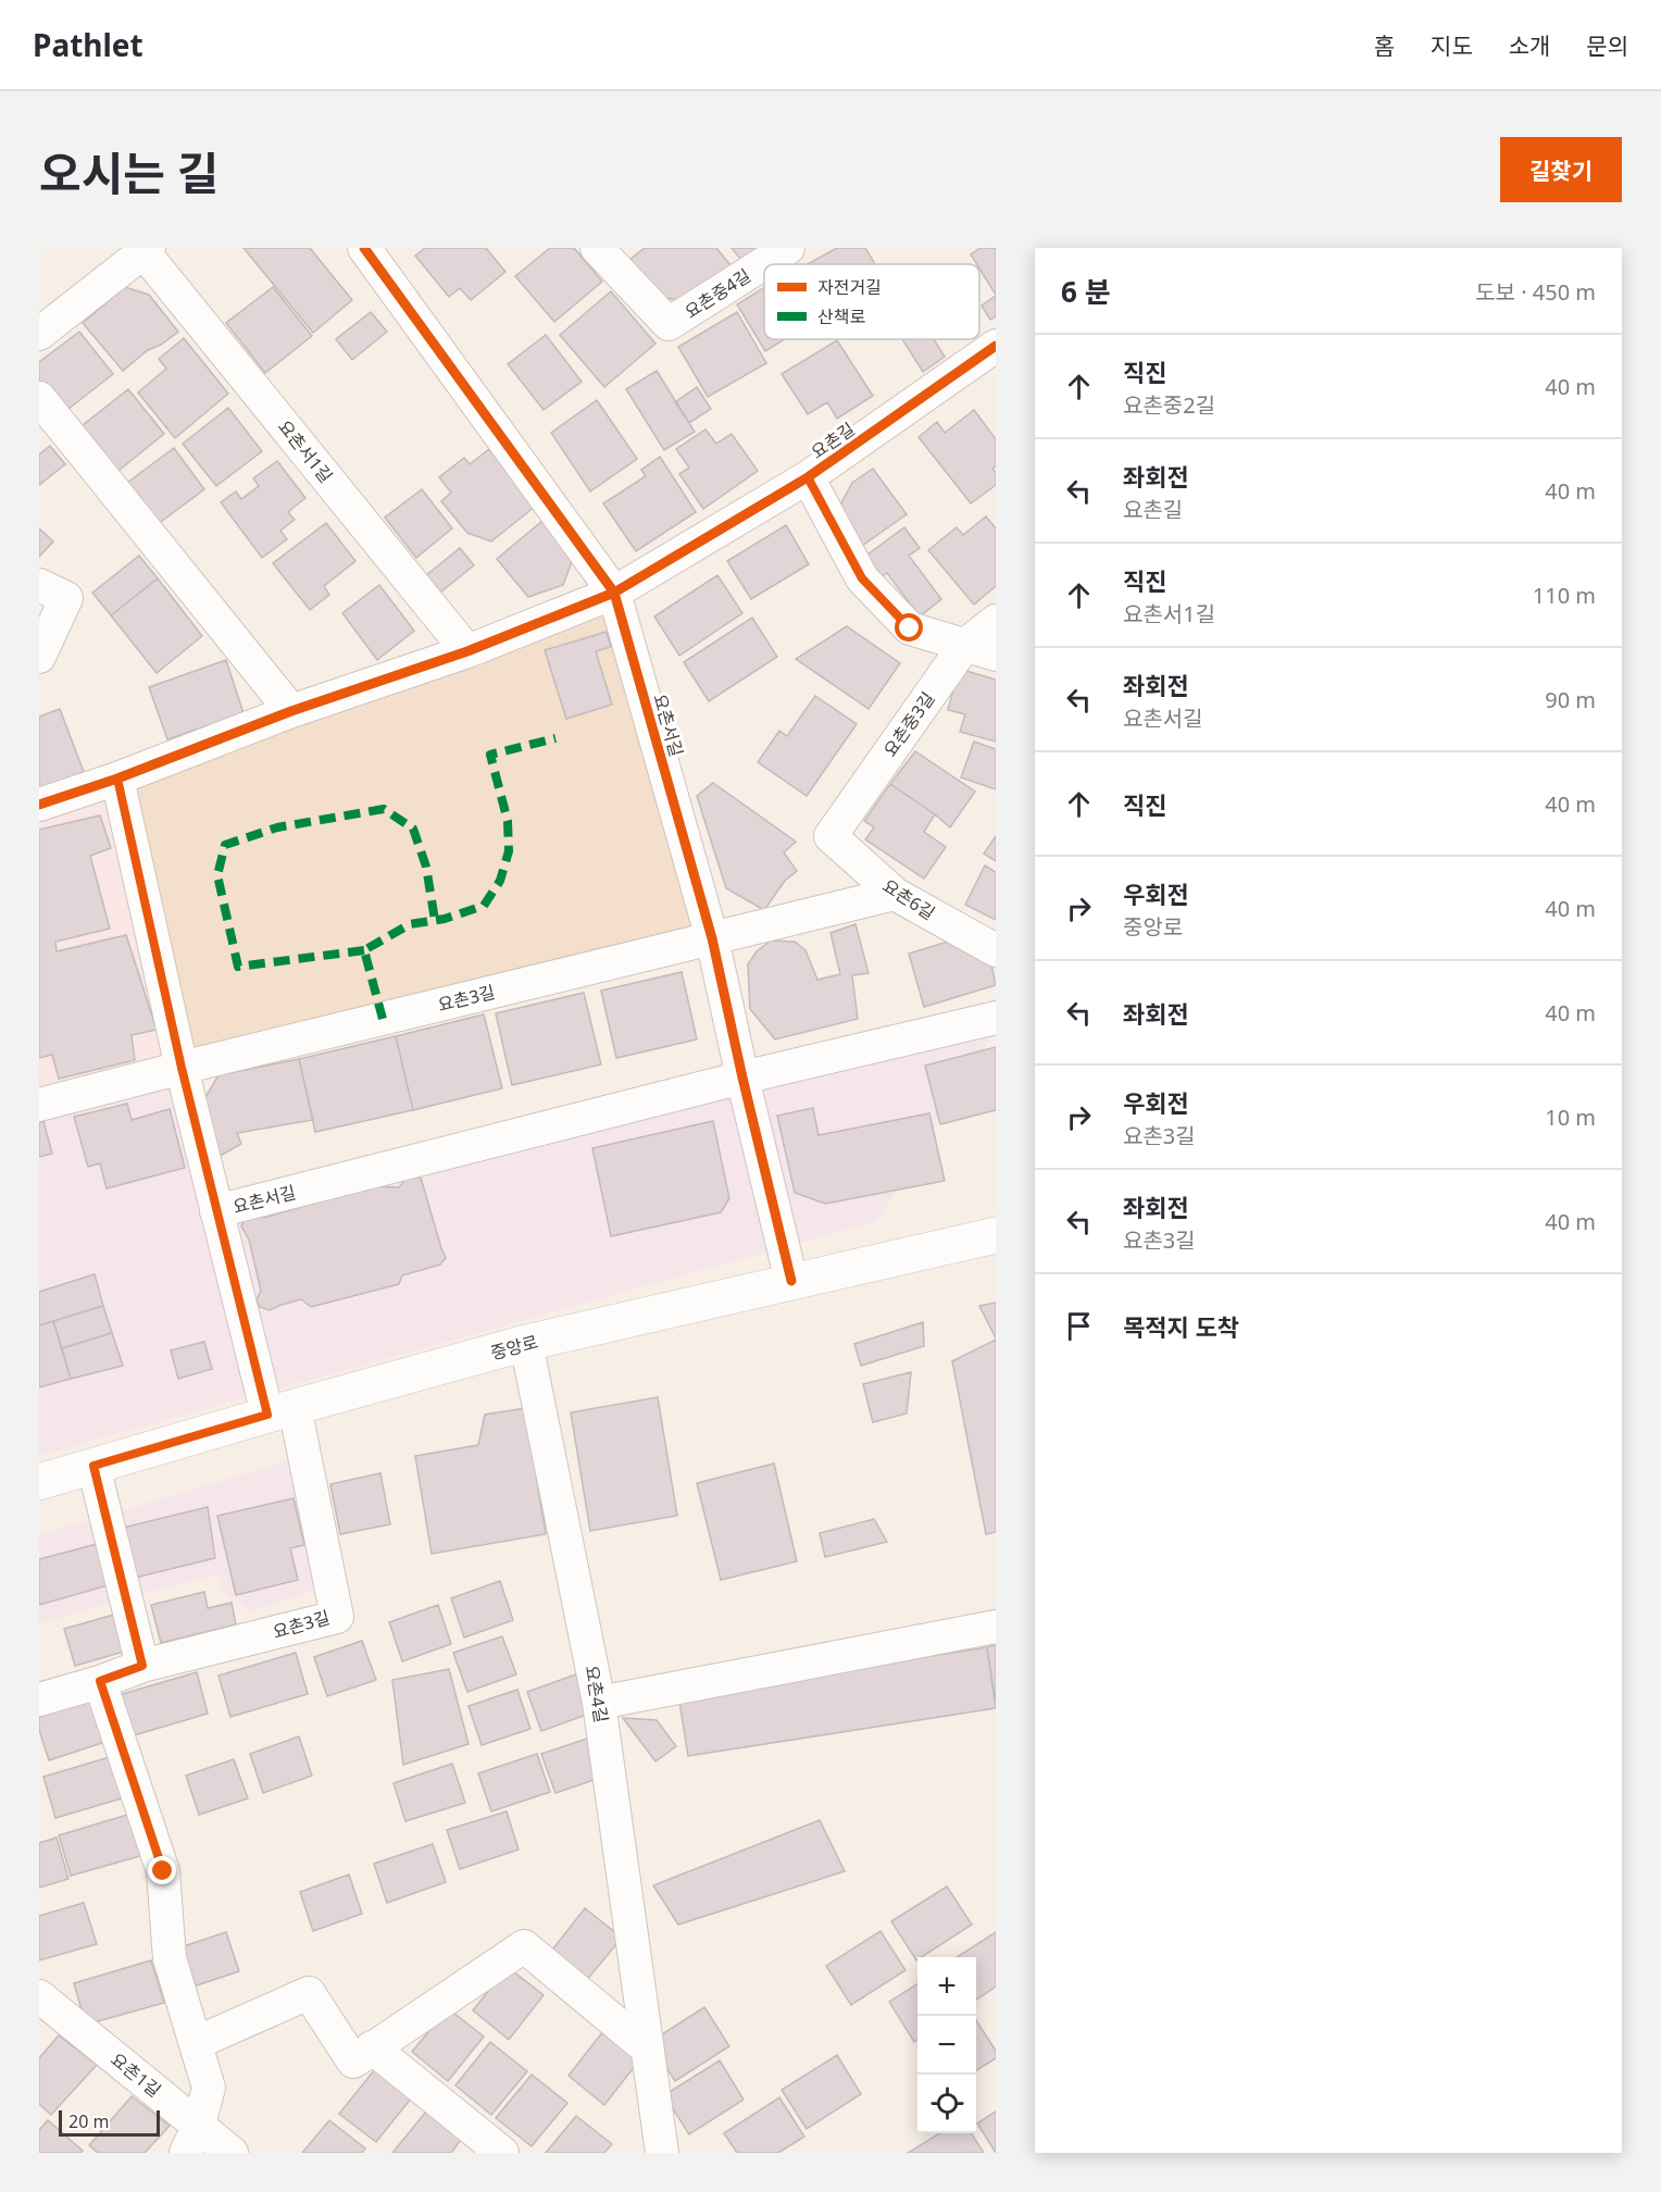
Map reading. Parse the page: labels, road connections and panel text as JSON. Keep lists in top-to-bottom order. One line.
{"streets":{"street":["요촌중4길","요촌길","요촌서1길","요촌중3길","요촌서길","요촌6길","요촌3길","중앙로","요촌4길","요촌1길"]},"crossings":[["요촌길","요촌서길"],["요촌중3길","요촌6길"],["요촌서길","요촌3길"],["요촌서길","중앙로"],["요촌6길","요촌3길"],["요촌3길","중앙로"],["중앙로","요촌4길"]],"legend":["자전거길","산책로"],"scale_bar":"20 m","page":{"header":"Pathlet","nav":["홈","지도","소개","문의"],"title":"오시는 길","buttons":"길찾기","heading":["6 분","도보 · 450 m"],"list":[["직진","요촌중2길","40 m"],["좌회전","요촌길","40 m"],["직진","요촌서1길","110 m"],["좌회전","요촌서길","90 m"],["직진","40 m"],["우회전","중앙로","40 m"],["좌회전","40 m"],["우회전","요촌3길","10 m"],["좌회전","요촌3길","40 m"],"목적지 도착"],"map_buttons":["+","−"],"scale":"20 m"}}
